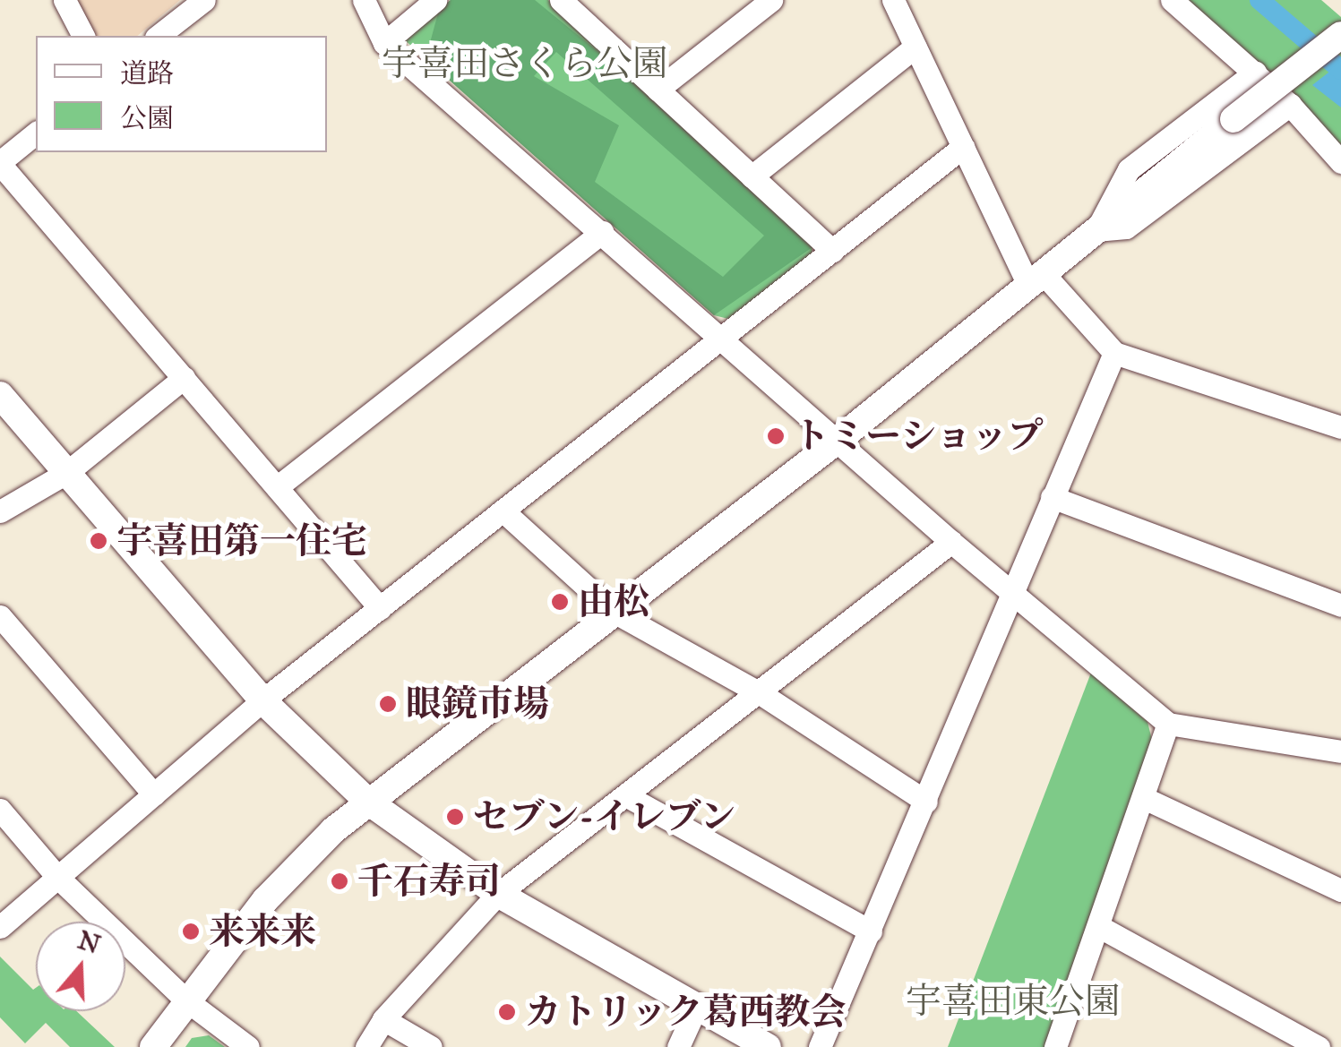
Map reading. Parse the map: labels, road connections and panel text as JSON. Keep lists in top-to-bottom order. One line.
{"parks":["宇喜田さくら公園","宇喜田東公園"],"places":["トミーショップ","宇喜田第一住宅","由松","眼鏡市場","セブン-イレブン","千石寿司","来来来","カトリック葛西教会"],"legend":["道路","公園"],"north":"top"}
